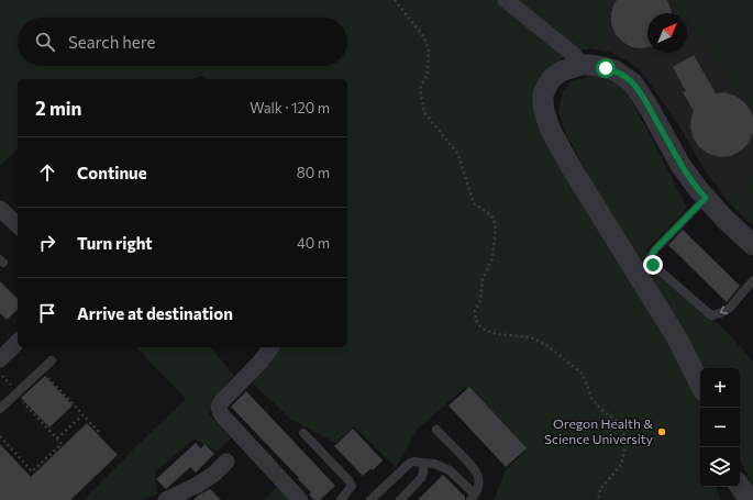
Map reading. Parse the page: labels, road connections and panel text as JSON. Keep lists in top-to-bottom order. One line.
{"places":["Oregon Health & Science University"],"north":"top right","page":{"search":"Search here","heading":["2 min","Walk · 120 m"],"list":[["Continue","80 m"],["Turn right","40 m"],"Arrive at destination"],"map_buttons":["+","−"]}}
